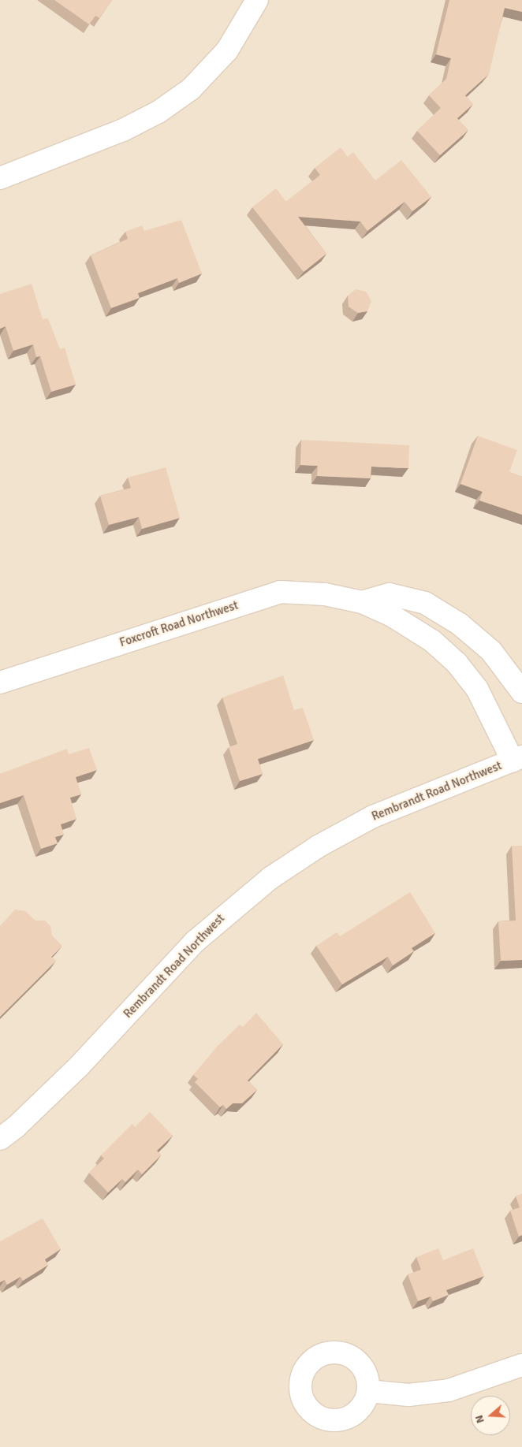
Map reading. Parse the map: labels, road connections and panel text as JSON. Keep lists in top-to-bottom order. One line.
{"streets":{"street":["Foxcroft Road Northwest","Rembrandt Road Northwest"]},"crossings":[["Foxcroft Road Northwest","Rembrandt Road Northwest"]],"north":"left"}
